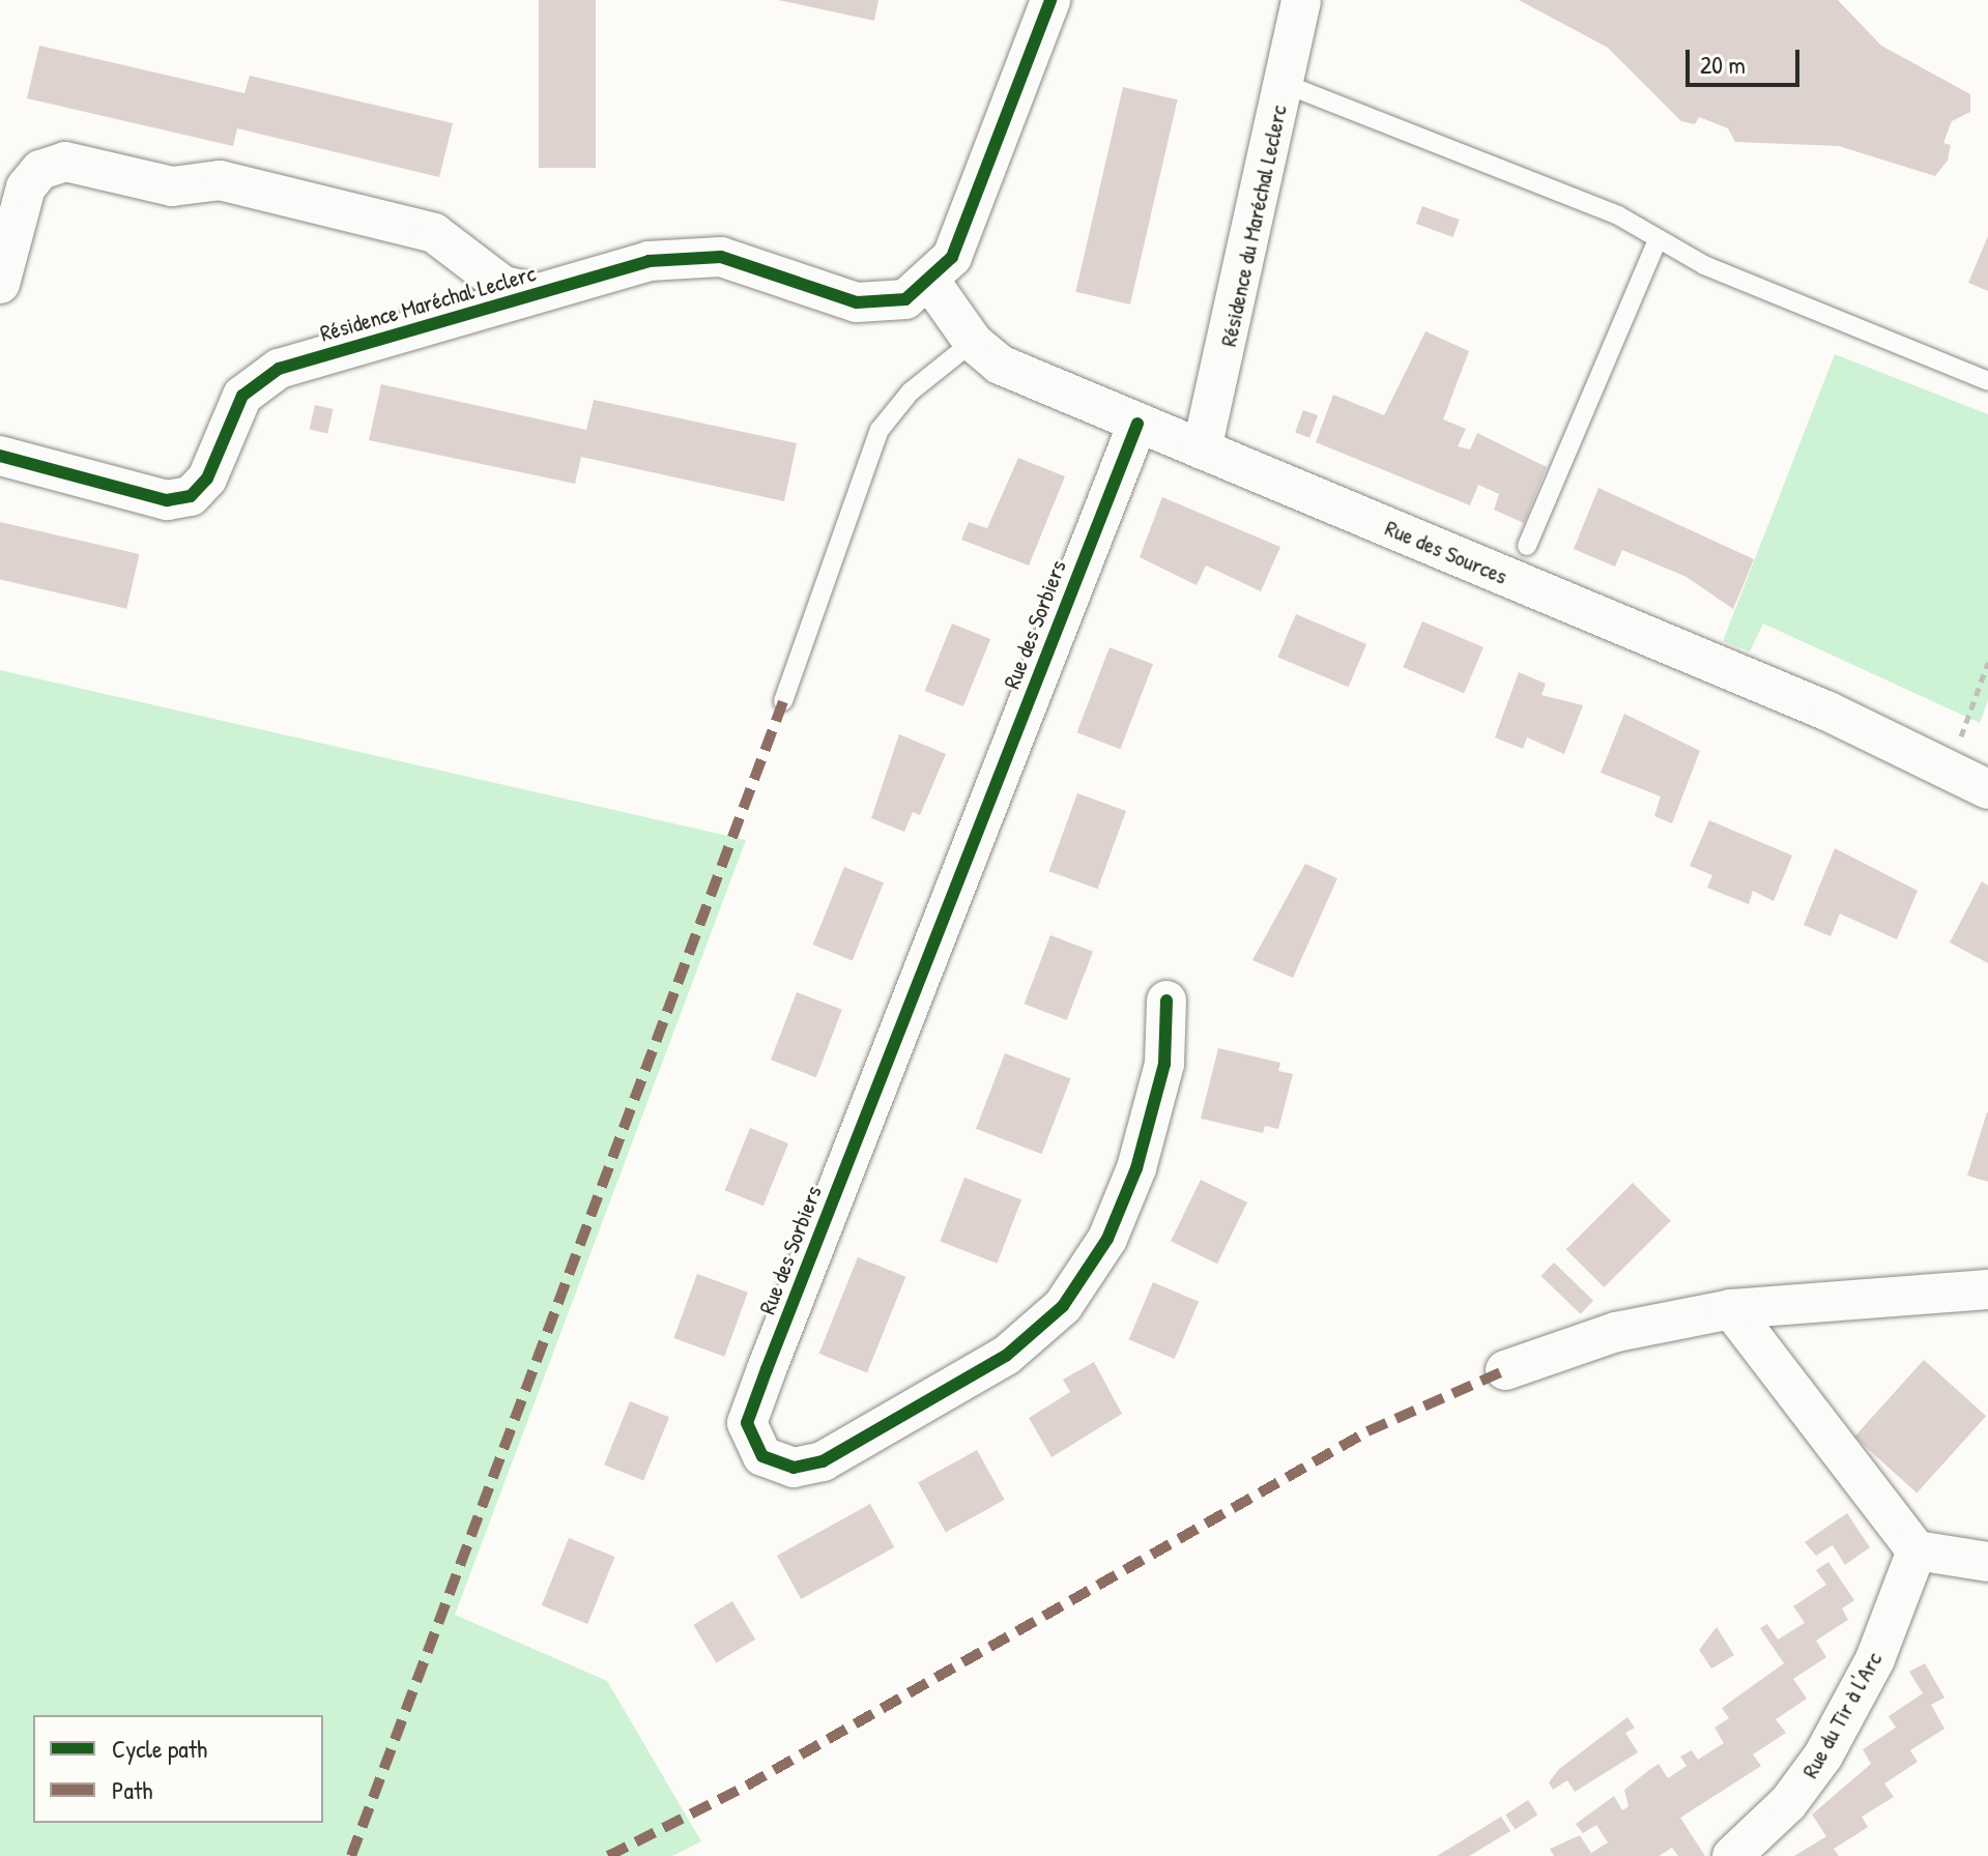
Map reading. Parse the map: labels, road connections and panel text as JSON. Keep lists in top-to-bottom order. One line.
{"streets":{"street":["Résidence du Maréchal Leclerc","Résidence Maréchal Leclerc","Rue des Sources","Rue des Sorbiers","Rue du Tir à l'Arc"]},"crossings":[["Résidence du Maréchal Leclerc","Rue des Sources"],["Résidence Maréchal Leclerc","Rue des Sources"],["Rue des Sources","Rue des Sorbiers"]],"legend":["Cycle path","Path"],"scale_bar":"20 m"}
